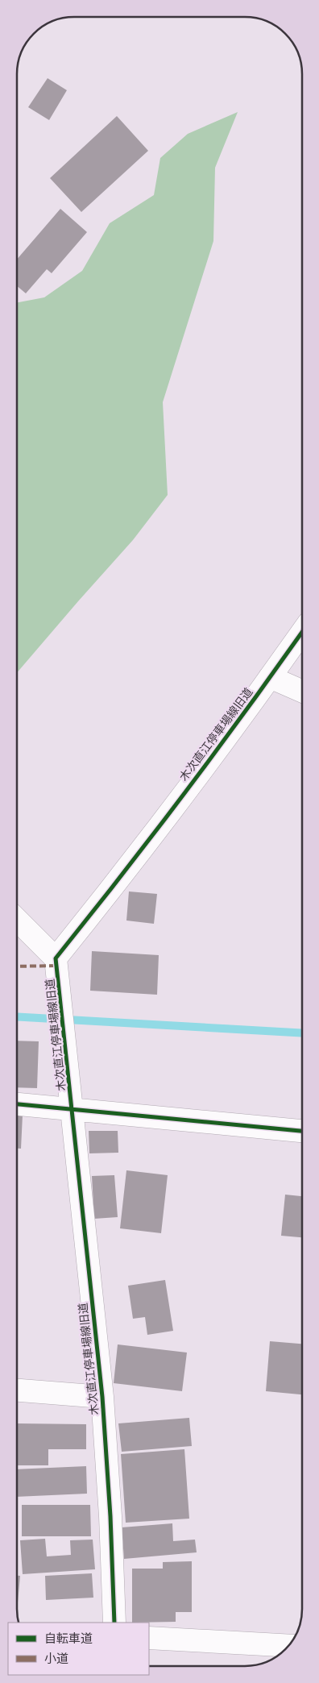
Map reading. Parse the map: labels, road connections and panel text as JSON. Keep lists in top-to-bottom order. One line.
{"streets":{"street":["木次直江停車場線旧道"]},"legend":["自転車道","小道"]}
